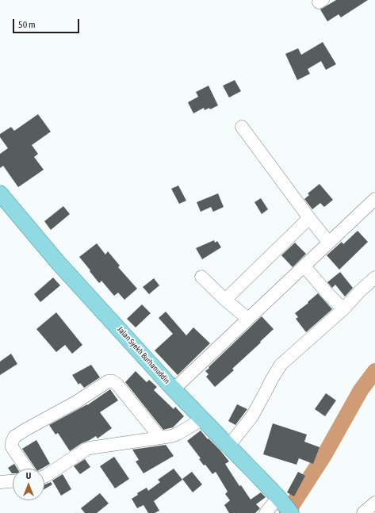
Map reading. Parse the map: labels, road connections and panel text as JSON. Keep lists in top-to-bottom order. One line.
{"streets":{"main road":["Jalan Syekh Burhanuddin"]},"scale_bar":"50 m","north":"top"}
